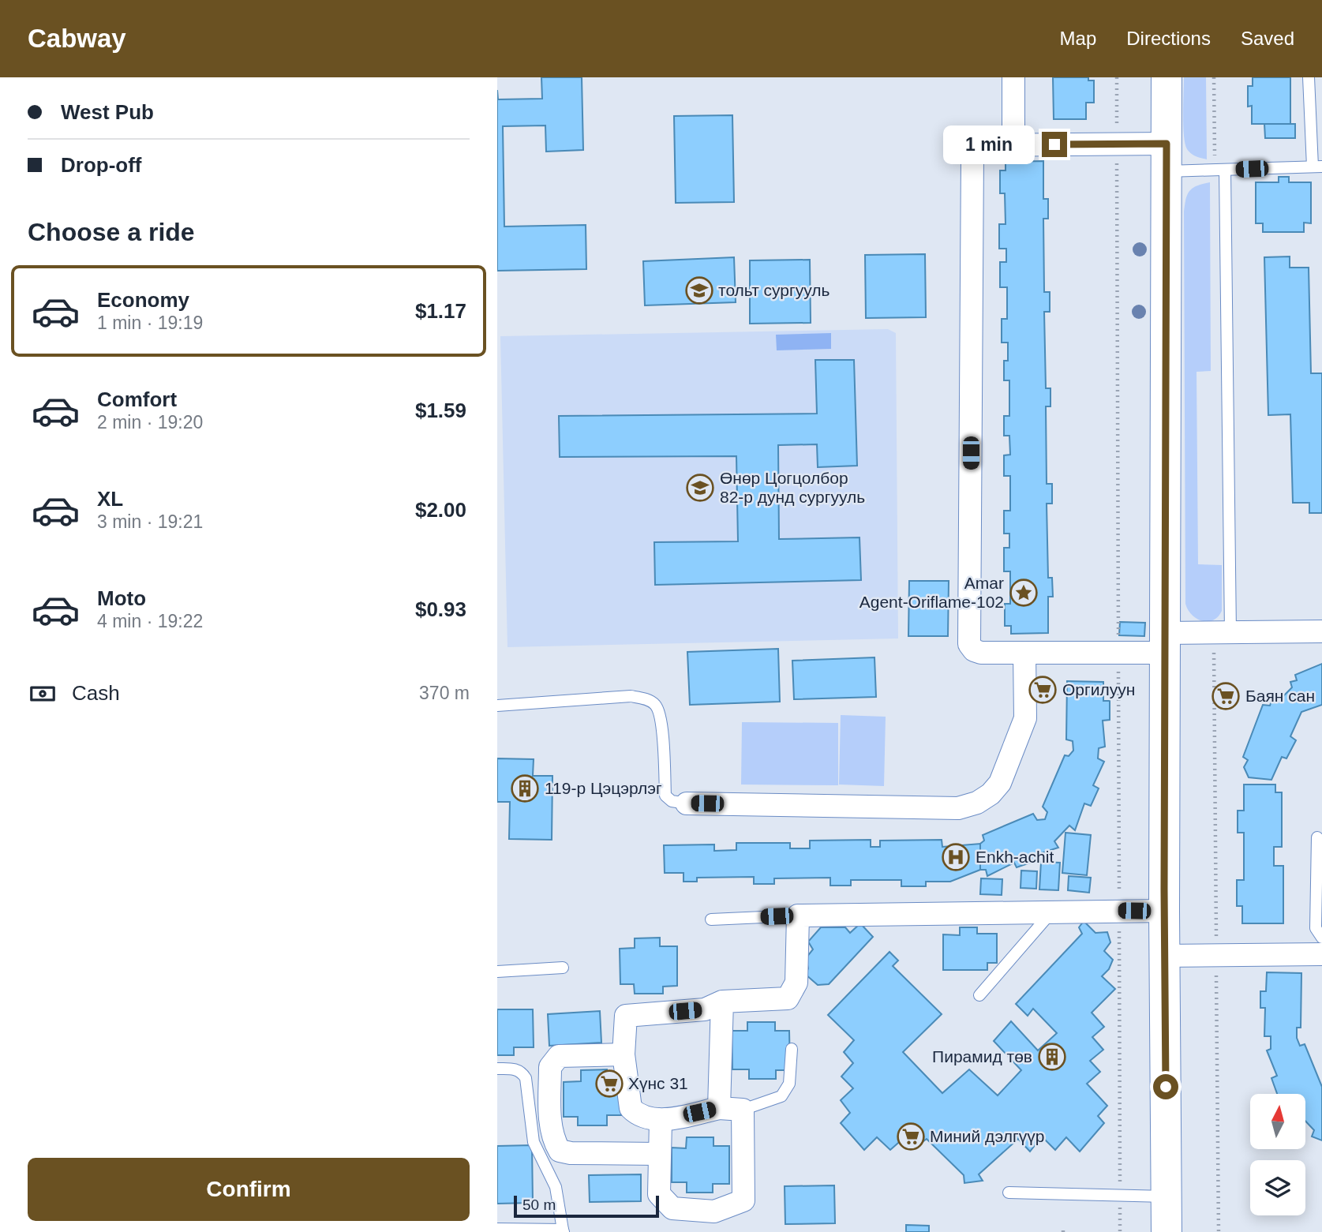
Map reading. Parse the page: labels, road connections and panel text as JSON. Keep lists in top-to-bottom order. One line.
{"places":{"school or university":["тольт сургууль","Өнөр Цогцолбор 82-р дунд сургууль"],"place":["Amar Agent-Oriflame-102"],"supermarket":["Оргилуун","Баян сан","Хүнс 31","Миний дэлгүүр"],"building":["119-р Цэцэрлэг","Пирамид төв"],"hospital":["Enkh-achit"]},"scale_bar":"50 m","north":"top","page":{"header":"Cabway","nav":["Map","Directions","Saved"],"banner":["West Pub","Drop-off"],"bubble":"1 min","heading":"Choose a ride","list":[{"name":"Economy","note":"1 min · 19:19","value":"$1.17"},{"name":"Comfort","note":"2 min · 19:20","value":"$1.59"},{"name":"XL","note":"3 min · 19:21","value":"$2.00"},{"name":"Moto","note":"4 min · 19:22","value":"$0.93"}],"pay":["Cash","370 m"],"buttons":"Confirm","scale":"50 m"}}
